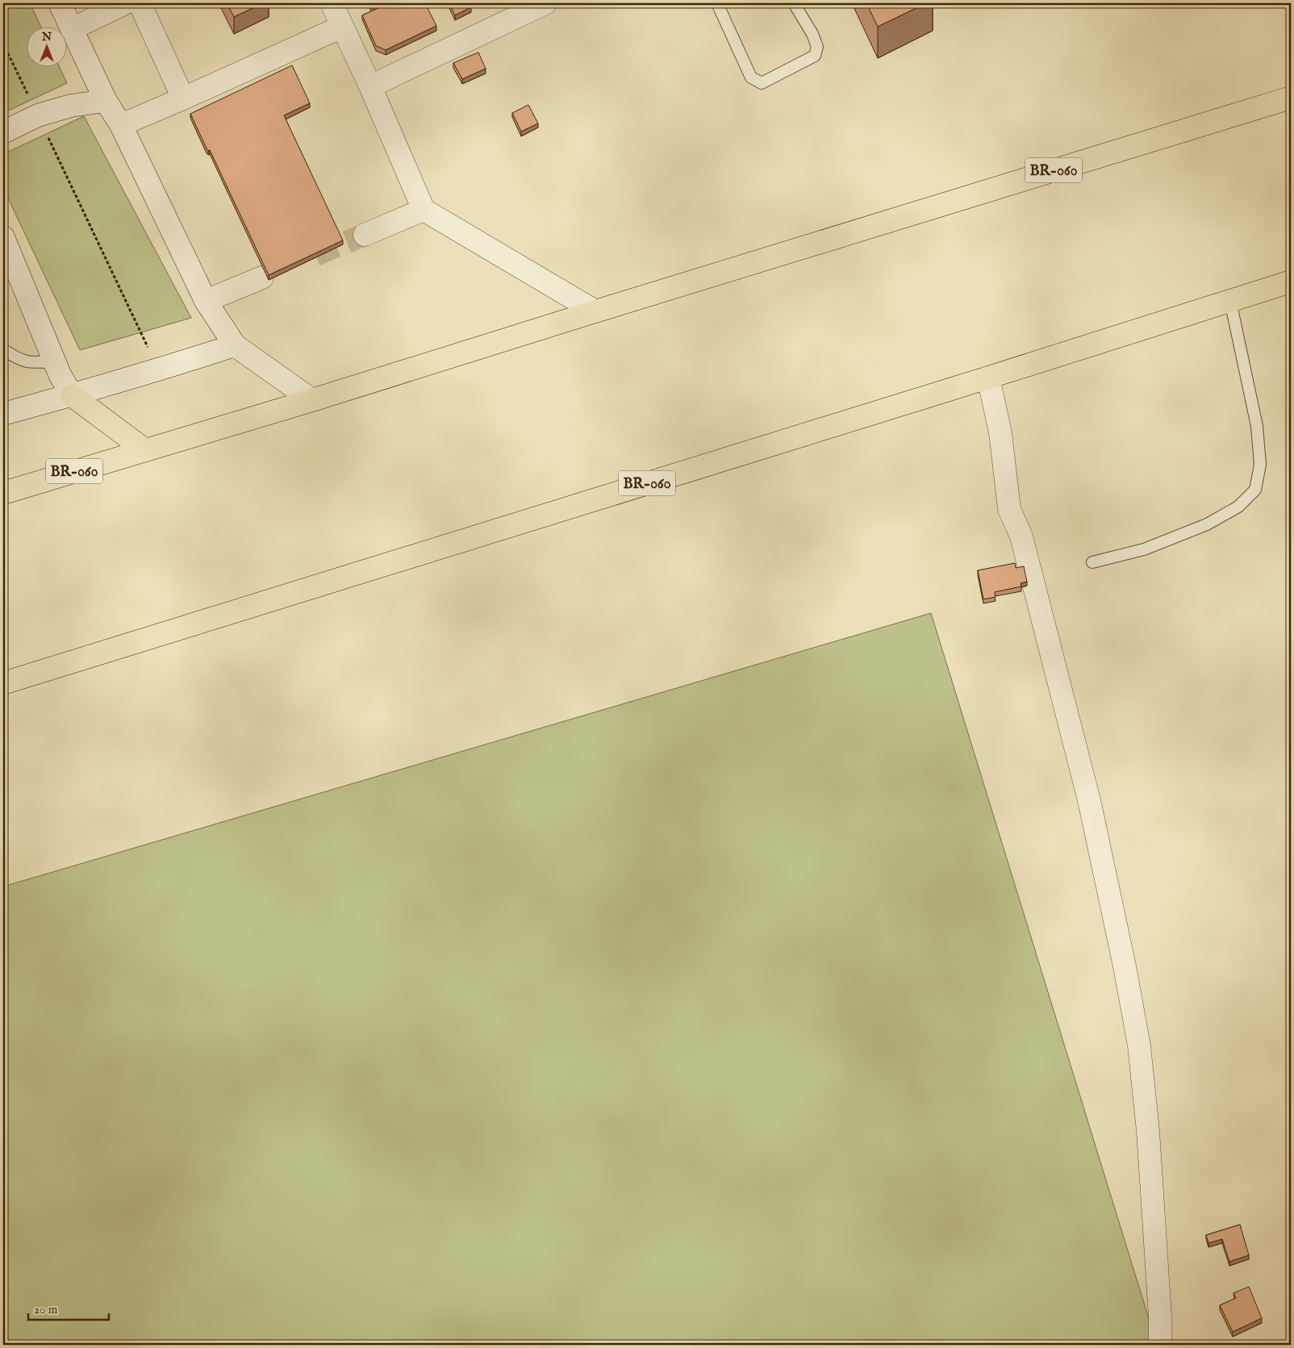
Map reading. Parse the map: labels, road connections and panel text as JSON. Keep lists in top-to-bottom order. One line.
{"streets":{"highway":["BR-060"]},"scale_bar":"20 m","north":"top"}
